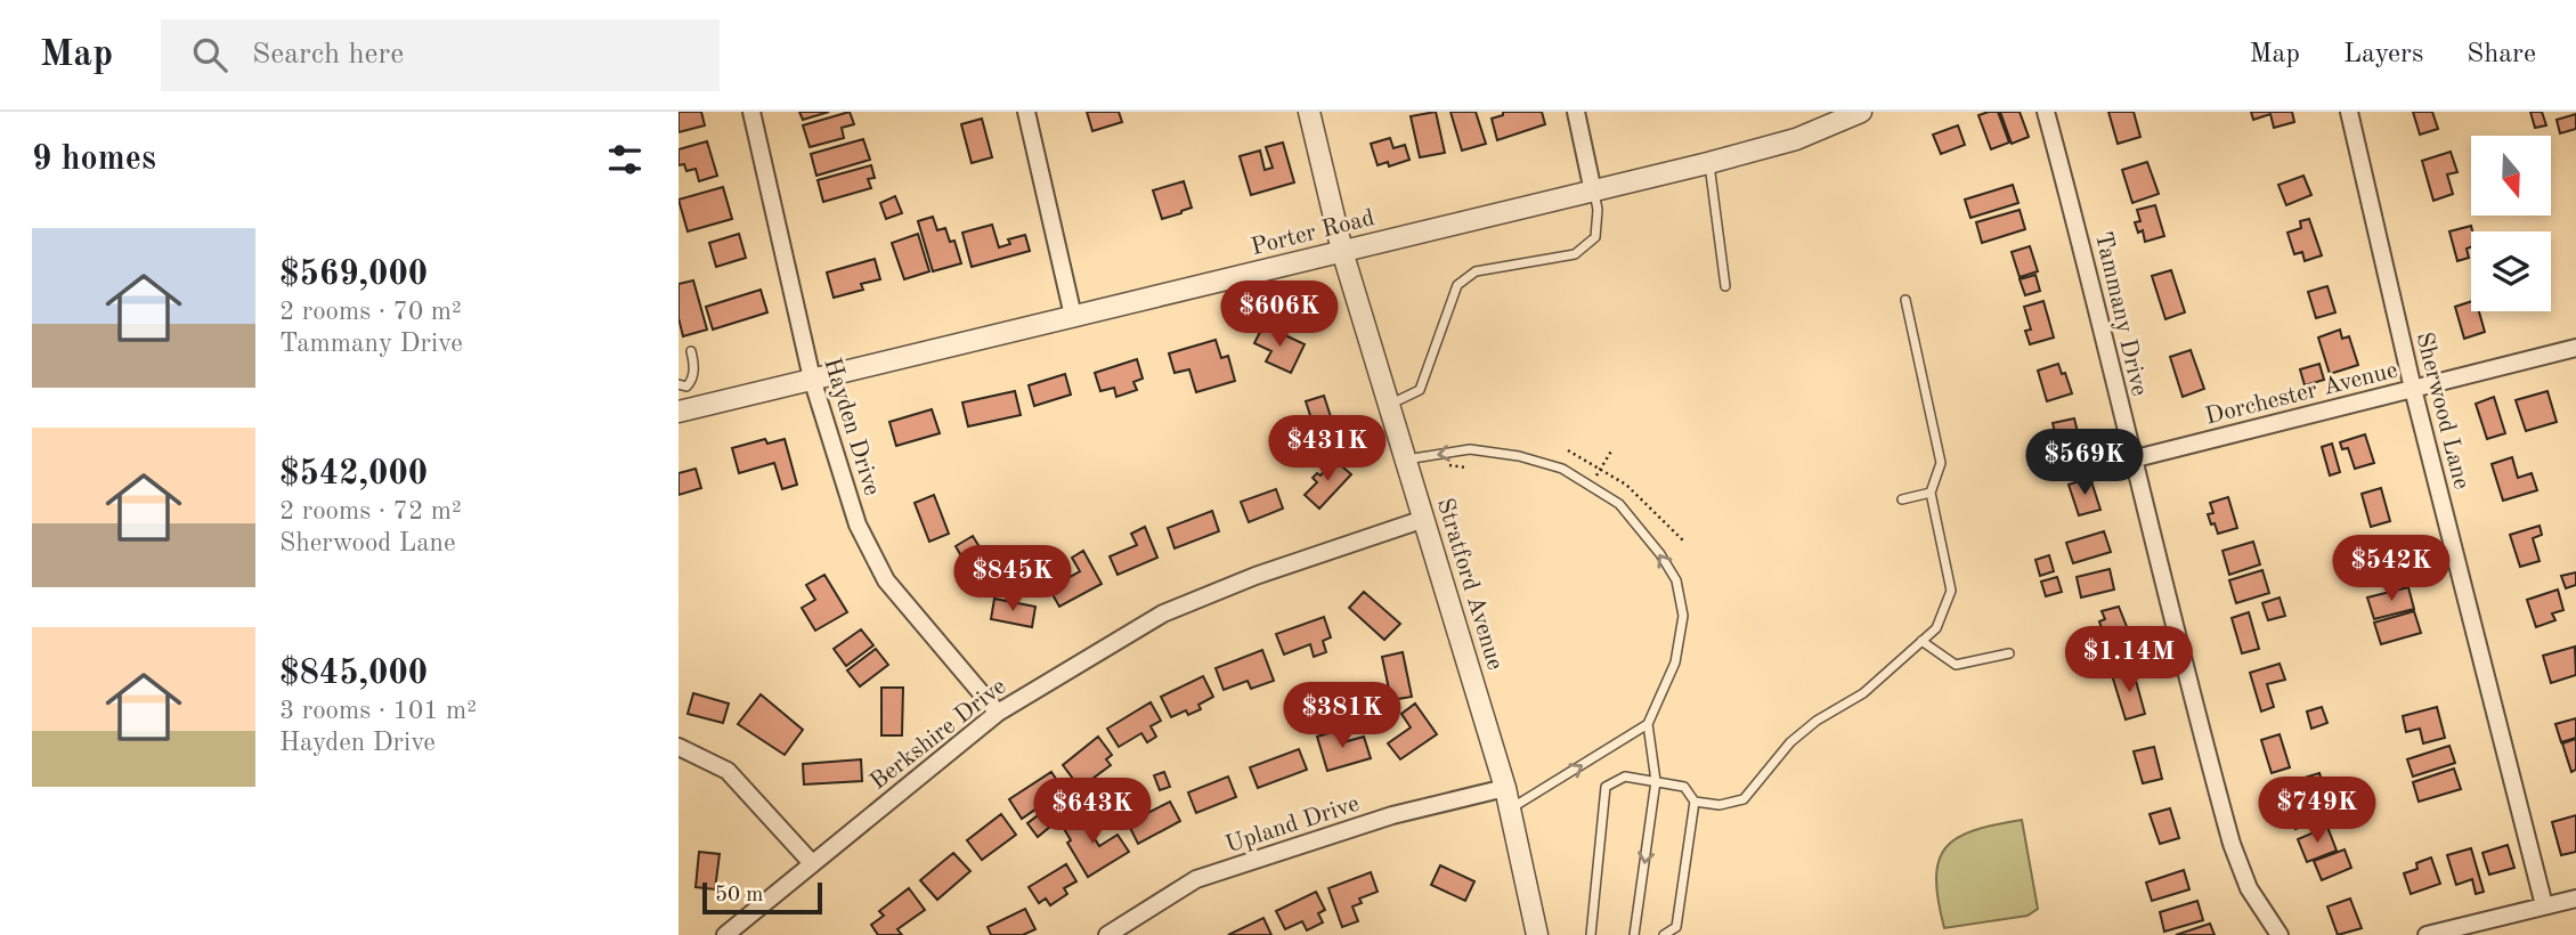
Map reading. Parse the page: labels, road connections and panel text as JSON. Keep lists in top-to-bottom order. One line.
{"streets":{"street":["Porter Road","Tammany Drive","Dorchester Avenue","Sherwood Lane","Hayden Drive","Stratford Avenue","Berkshire Drive","Upland Drive"]},"crossings":[["Porter Road","Hayden Drive"],["Porter Road","Stratford Avenue"],["Tammany Drive","Dorchester Avenue"],["Dorchester Avenue","Sherwood Lane"],["Hayden Drive","Berkshire Drive"],["Stratford Avenue","Berkshire Drive"],["Stratford Avenue","Upland Drive"]],"scale_bar":"50 m","north":"bottom","page":{"header":"Map","search":"Search here","nav":["Map","Layers","Share"],"heading":"9 homes","list":[{"name":"$569,000","note":"2 rooms · 70 m² · Tammany Drive"},{"name":"$542,000","note":"2 rooms · 72 m² · Sherwood Lane"},{"name":"$845,000","note":"3 rooms · 101 m² · Hayden Drive"}],"price":["$606K","$431K","$569K","$542K","$845K","$1.14M","$381K","$749K","$643K"],"scale":"50 m"}}
